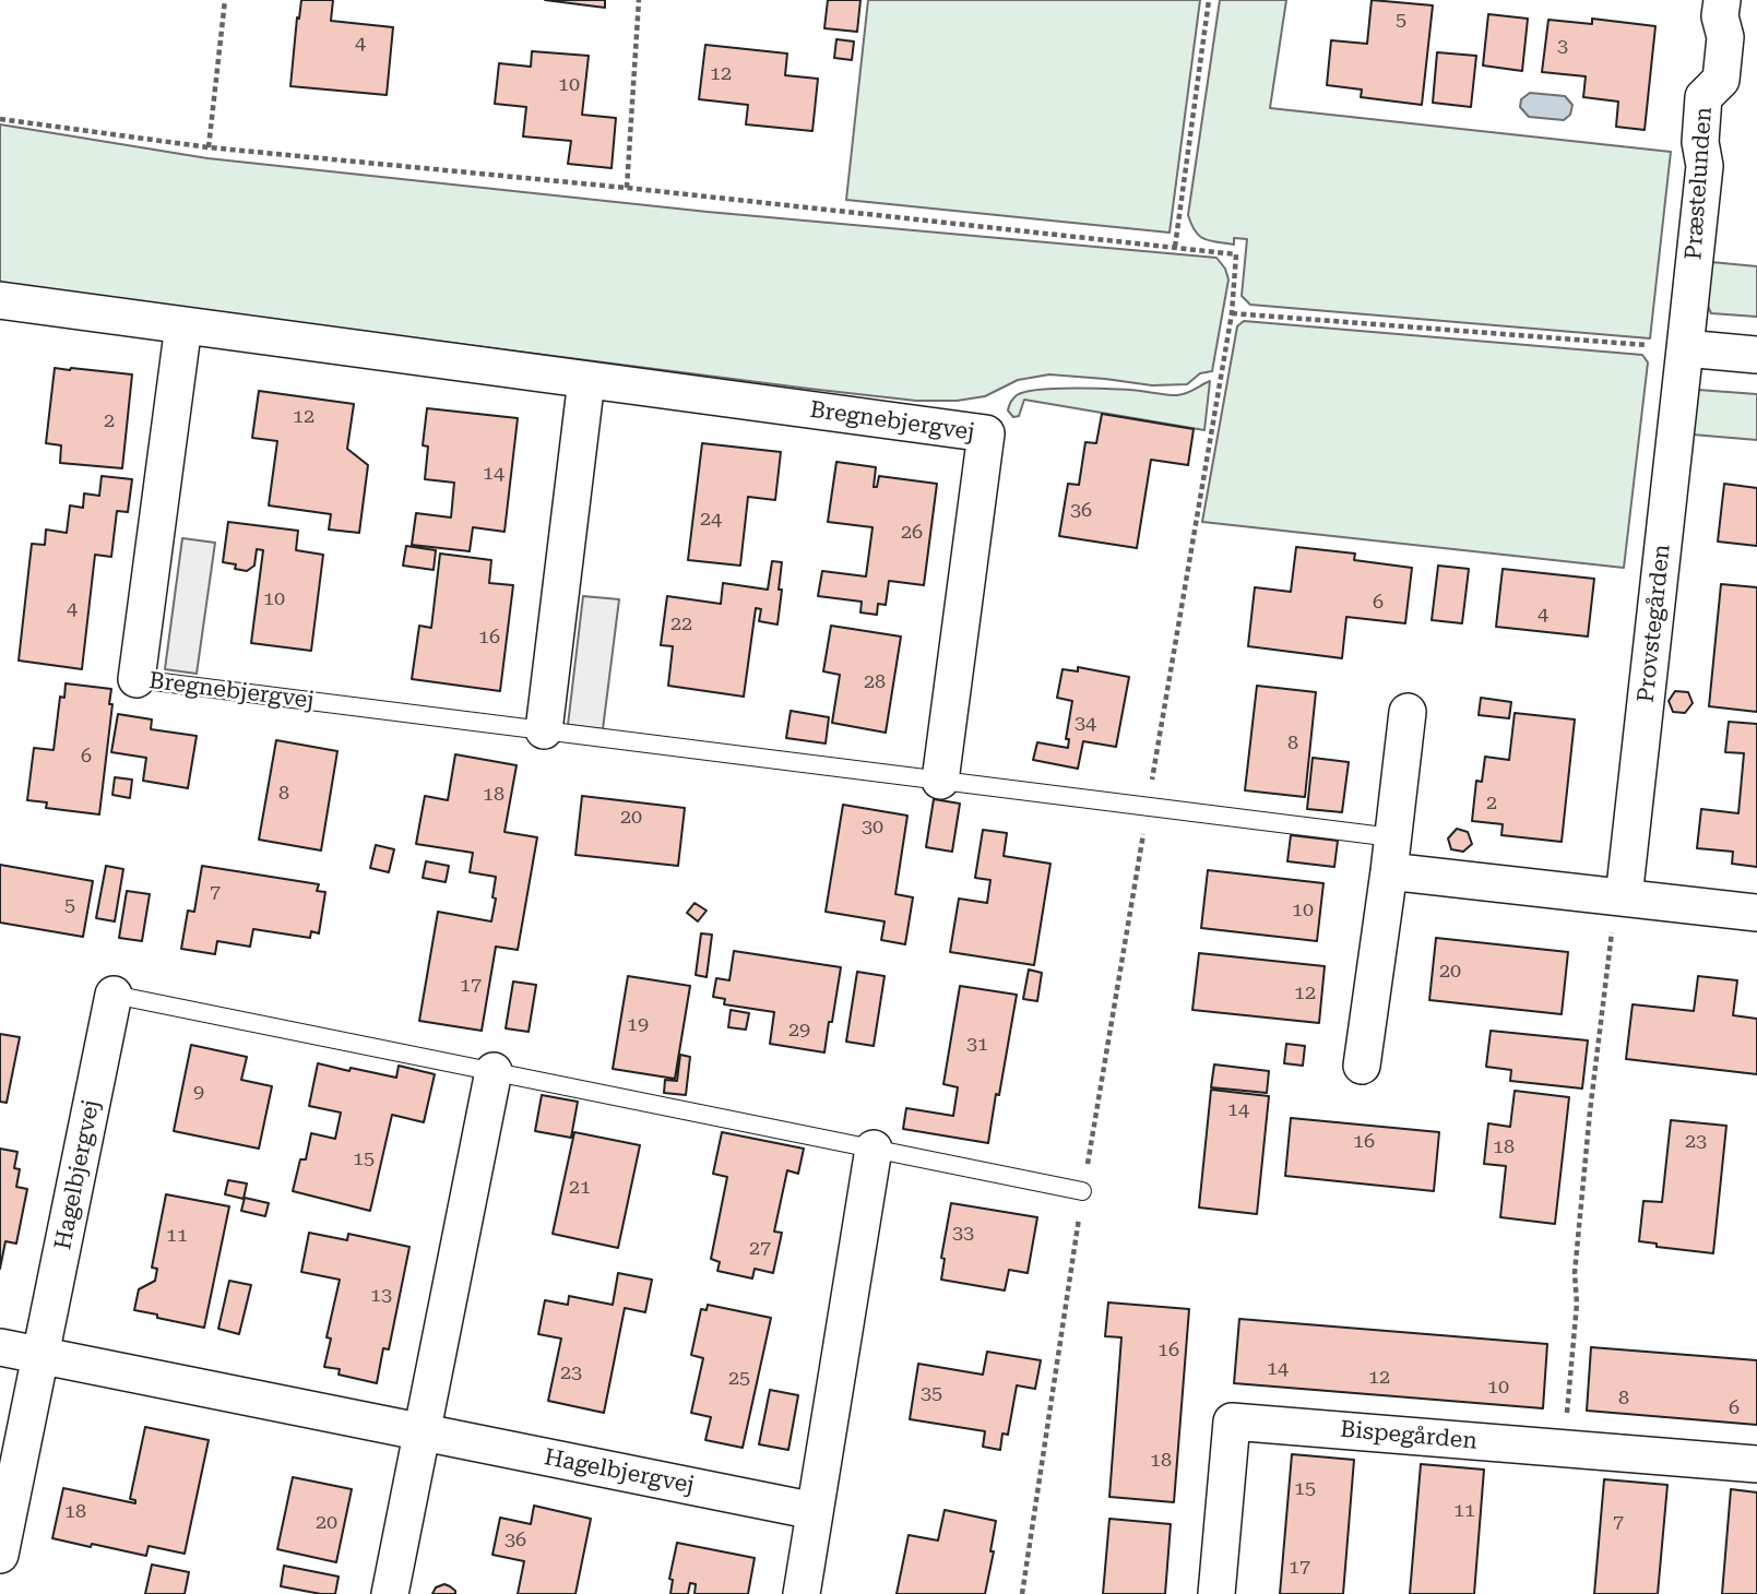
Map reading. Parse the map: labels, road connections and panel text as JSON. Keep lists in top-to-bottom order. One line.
{"streets":{"street":["Præstelunden","Bregnebjergvej","Provstegården","Hagelbjergvej","Bispegården"]},"crossings":[["Præstelunden","Provstegården"]],"house_numbers":["5","4","3","12","10","12","2","14","36","24","26","10","6","4","4","22","16","28","34","8","6","8","18","2","20","30","7","5","10","20","17","12","19","29","31","9","14","16","23","18","15","21","33","11","27","13","16","14","23","12","25","10","35","8","6","18","15","11","18","20","7","36","17"]}
